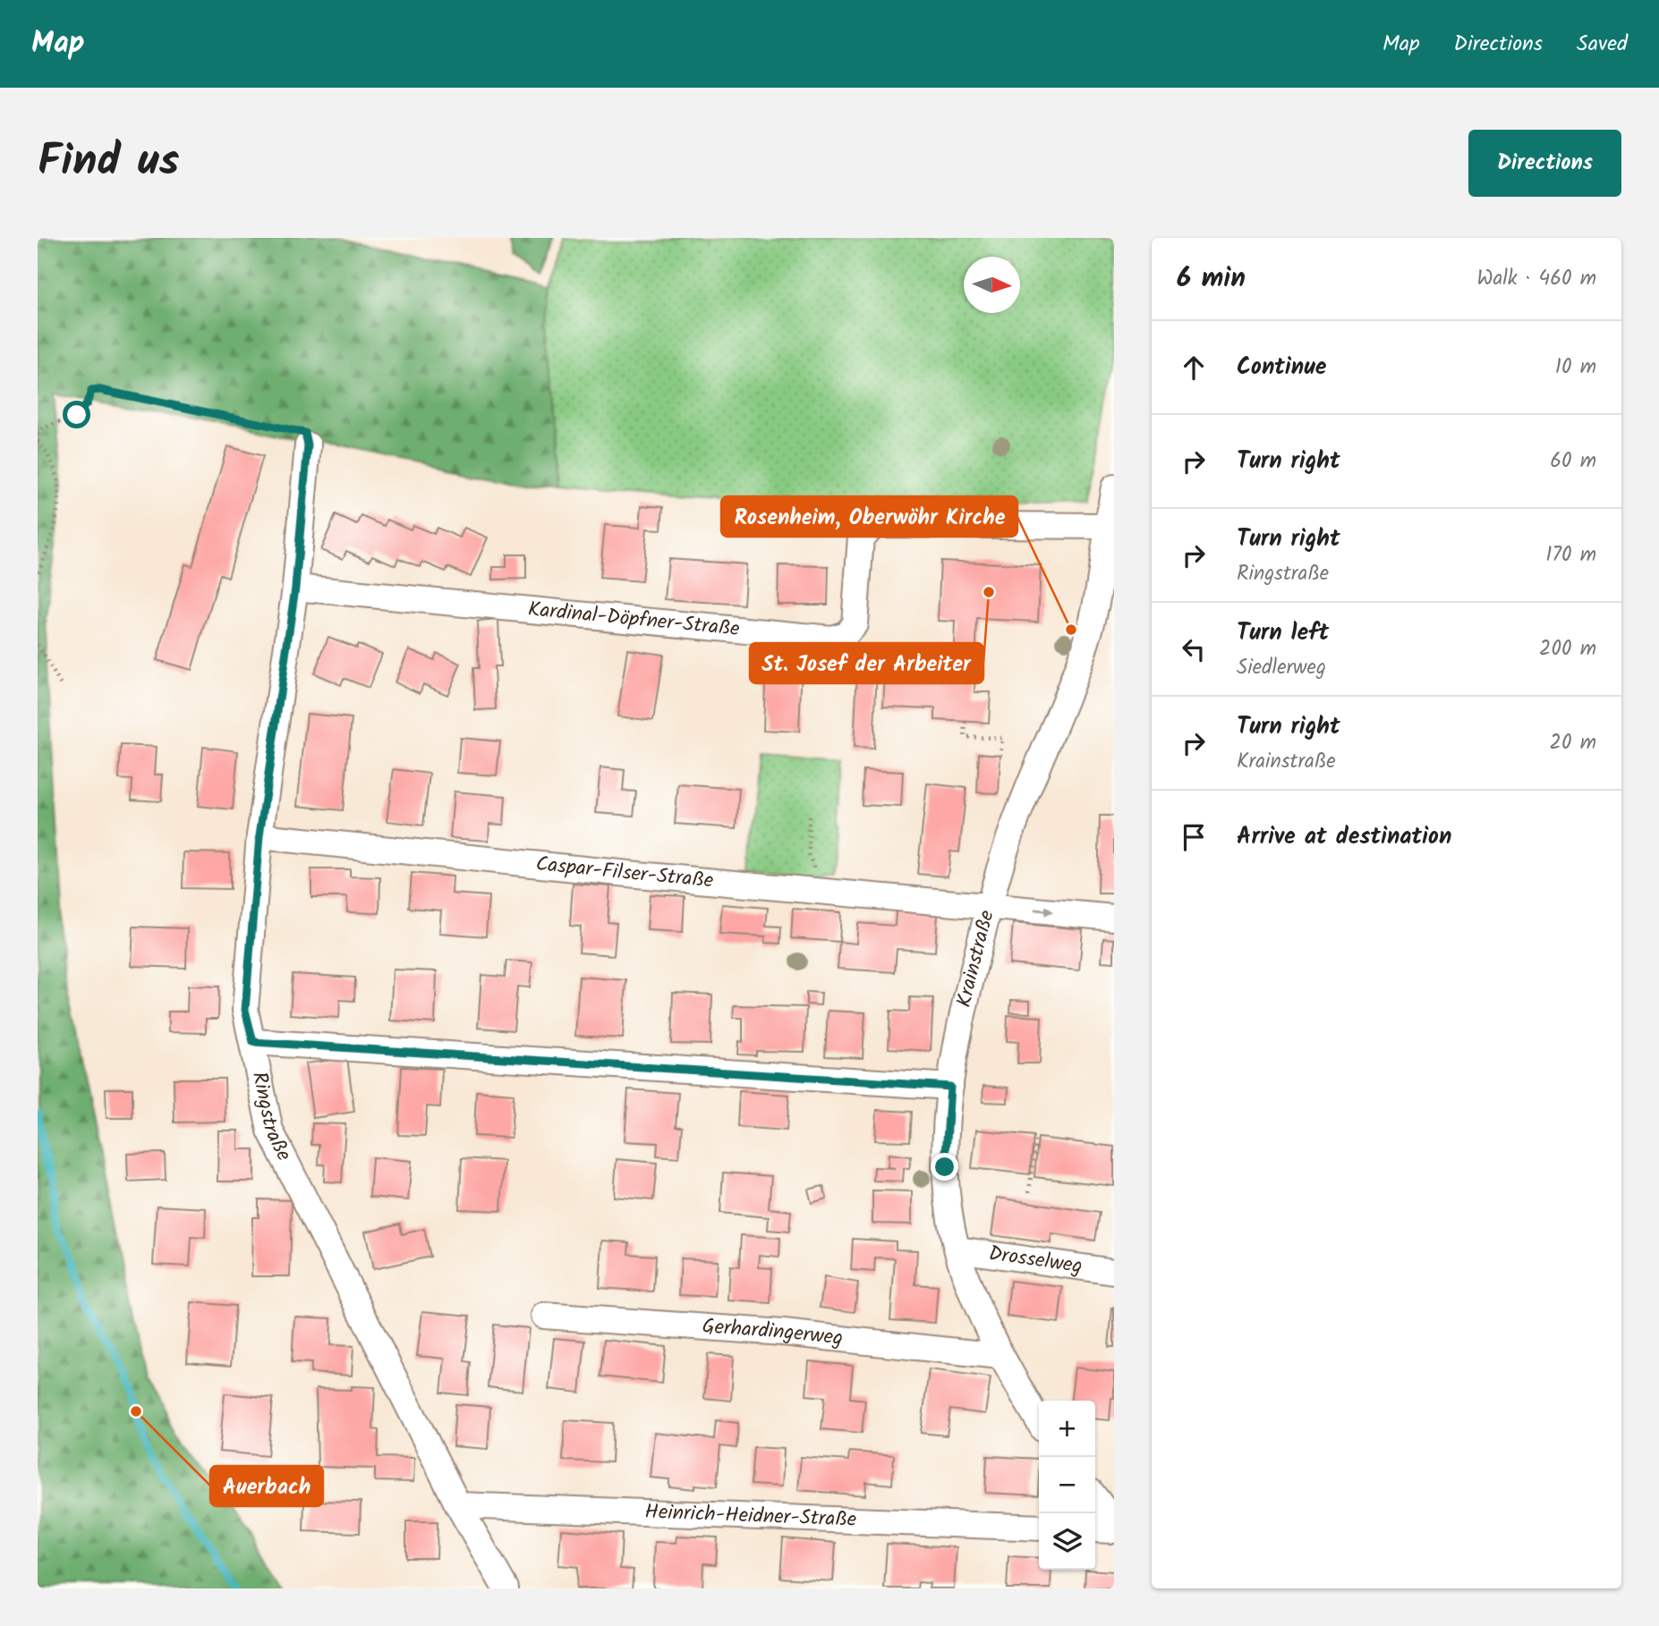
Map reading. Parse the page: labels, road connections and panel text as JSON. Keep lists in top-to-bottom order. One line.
{"streets":{"street":["Kardinal-Döpfner-Straße","Caspar-Filser-Straße","Krainstraße","Ringstraße","Drosselweg","Gerhardingerweg","Heinrich-Heidner-Straße"]},"crossings":[["Kardinal-Döpfner-Straße","Krainstraße"],["Kardinal-Döpfner-Straße","Ringstraße"],["Caspar-Filser-Straße","Krainstraße"],["Caspar-Filser-Straße","Ringstraße"],["Krainstraße","Drosselweg"],["Krainstraße","Gerhardingerweg"],["Ringstraße","Heinrich-Heidner-Straße"]],"places":["St. Josef der Arbeiter","Rosenheim, Oberwöhr Kirche","Auerbach"],"north":"right","page":{"header":"Map","nav":["Map","Directions","Saved"],"title":"Find us","buttons":"Directions","heading":["6 min","Walk · 460 m"],"list":[["Continue","10 m"],["Turn right","60 m"],["Turn right","Ringstraße","170 m"],["Turn left","Siedlerweg","200 m"],["Turn right","Krainstraße","20 m"],"Arrive at destination"],"map_buttons":["+","−"]}}
